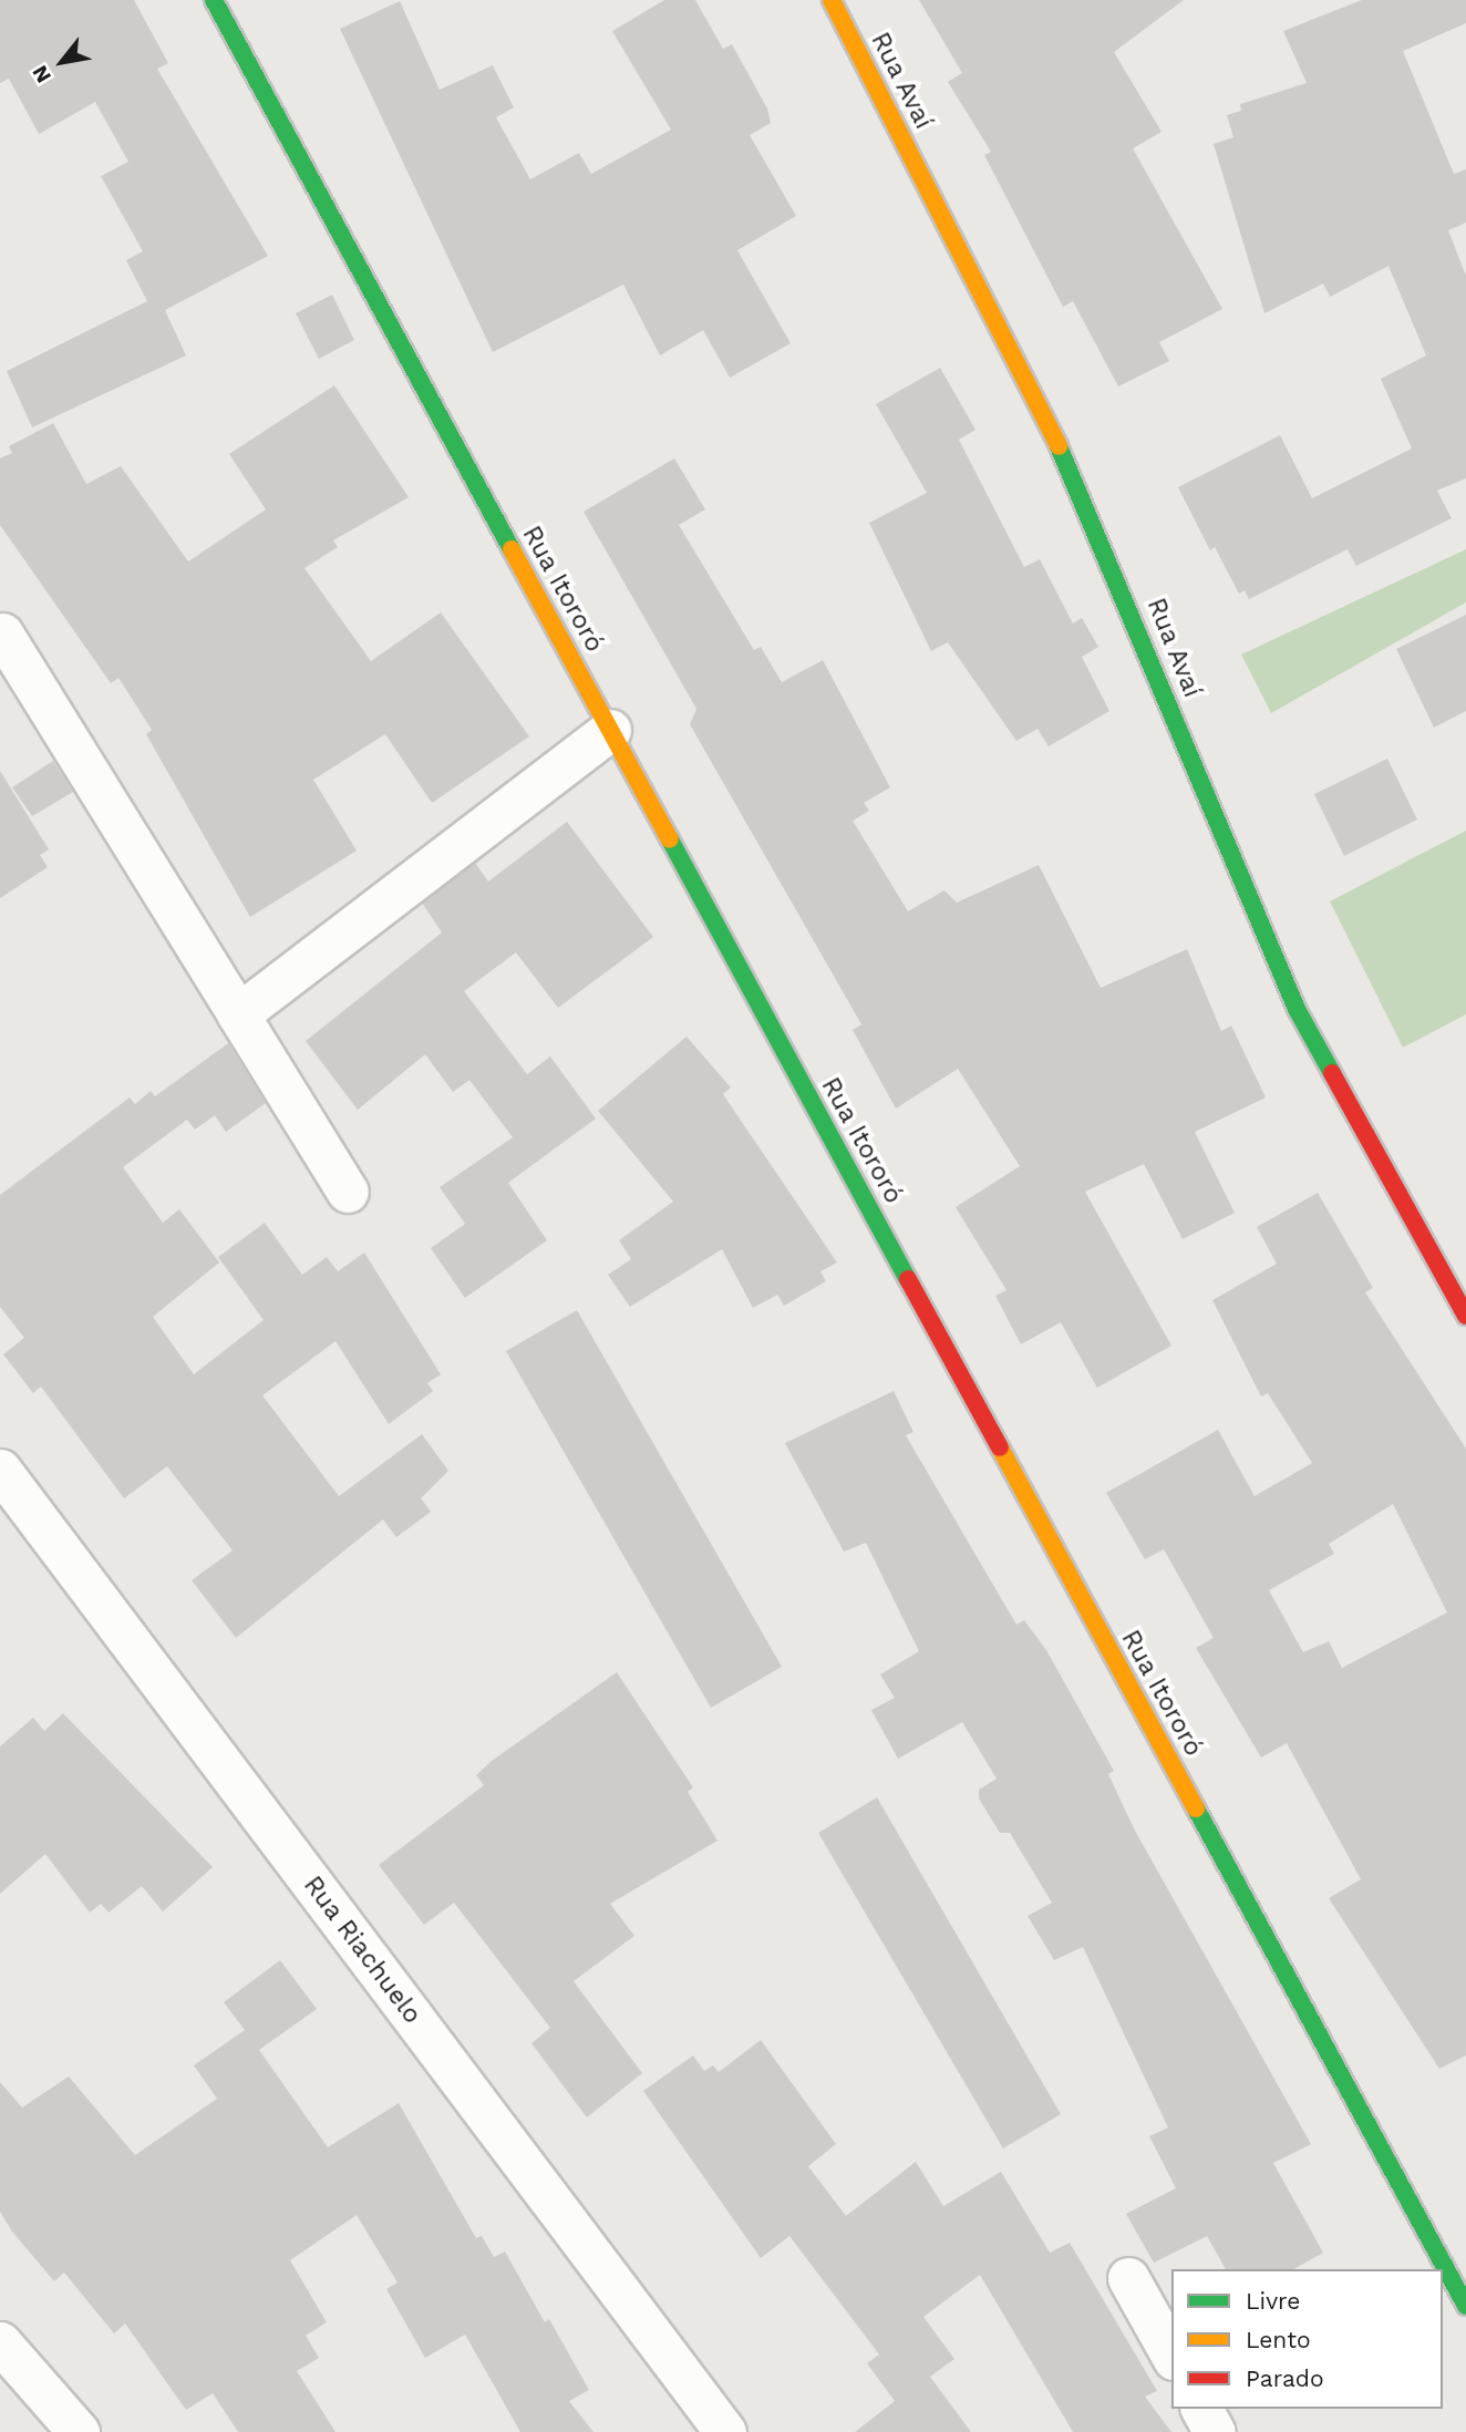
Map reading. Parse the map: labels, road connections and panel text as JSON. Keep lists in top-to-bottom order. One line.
{"streets":{"street":["Rua Avaí","Rua Itororó","Rua Riachuelo"]},"legend":["Livre","Lento","Parado"],"north":"bottom left"}
